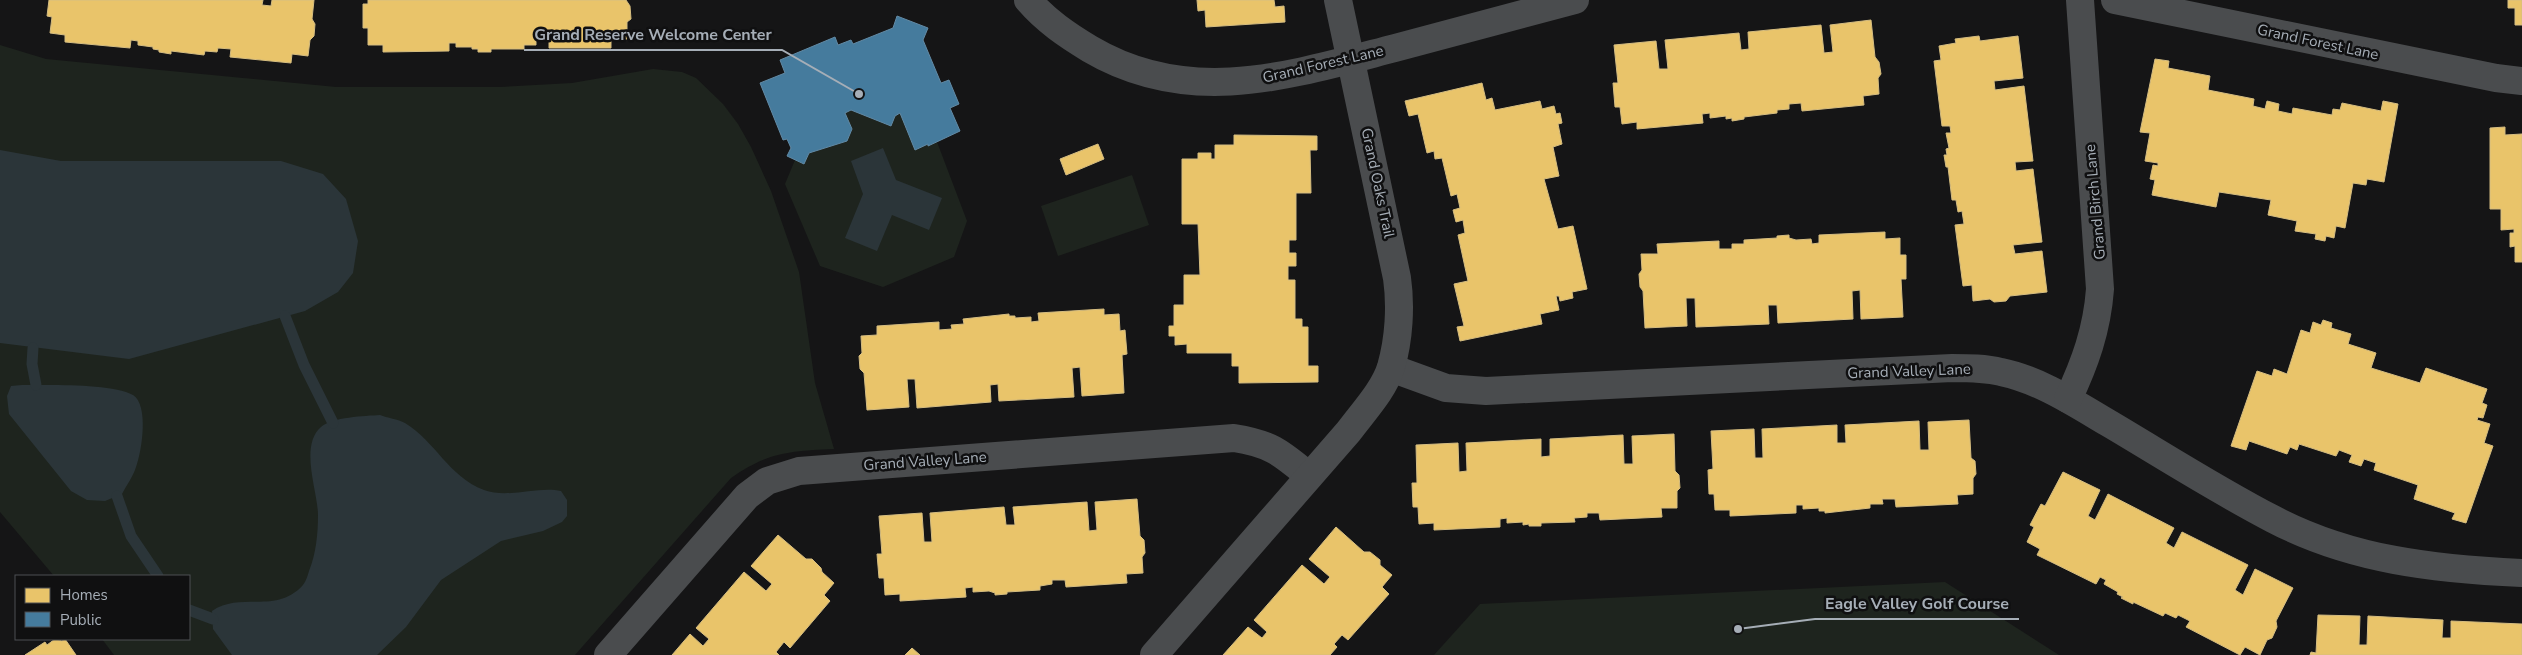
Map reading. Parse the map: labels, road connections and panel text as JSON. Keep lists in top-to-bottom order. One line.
{"streets":{"street":["Grand Forest Lane","Grand Oaks Trail","Grand Birch Lane","Grand Valley Lane"]},"crossings":[["Grand Forest Lane","Grand Oaks Trail"],["Grand Oaks Trail","Grand Valley Lane"],["Grand Birch Lane","Grand Valley Lane"]],"places":["Grand Reserve Welcome Center","Eagle Valley Golf Course"],"legend":["Homes","Public"]}
